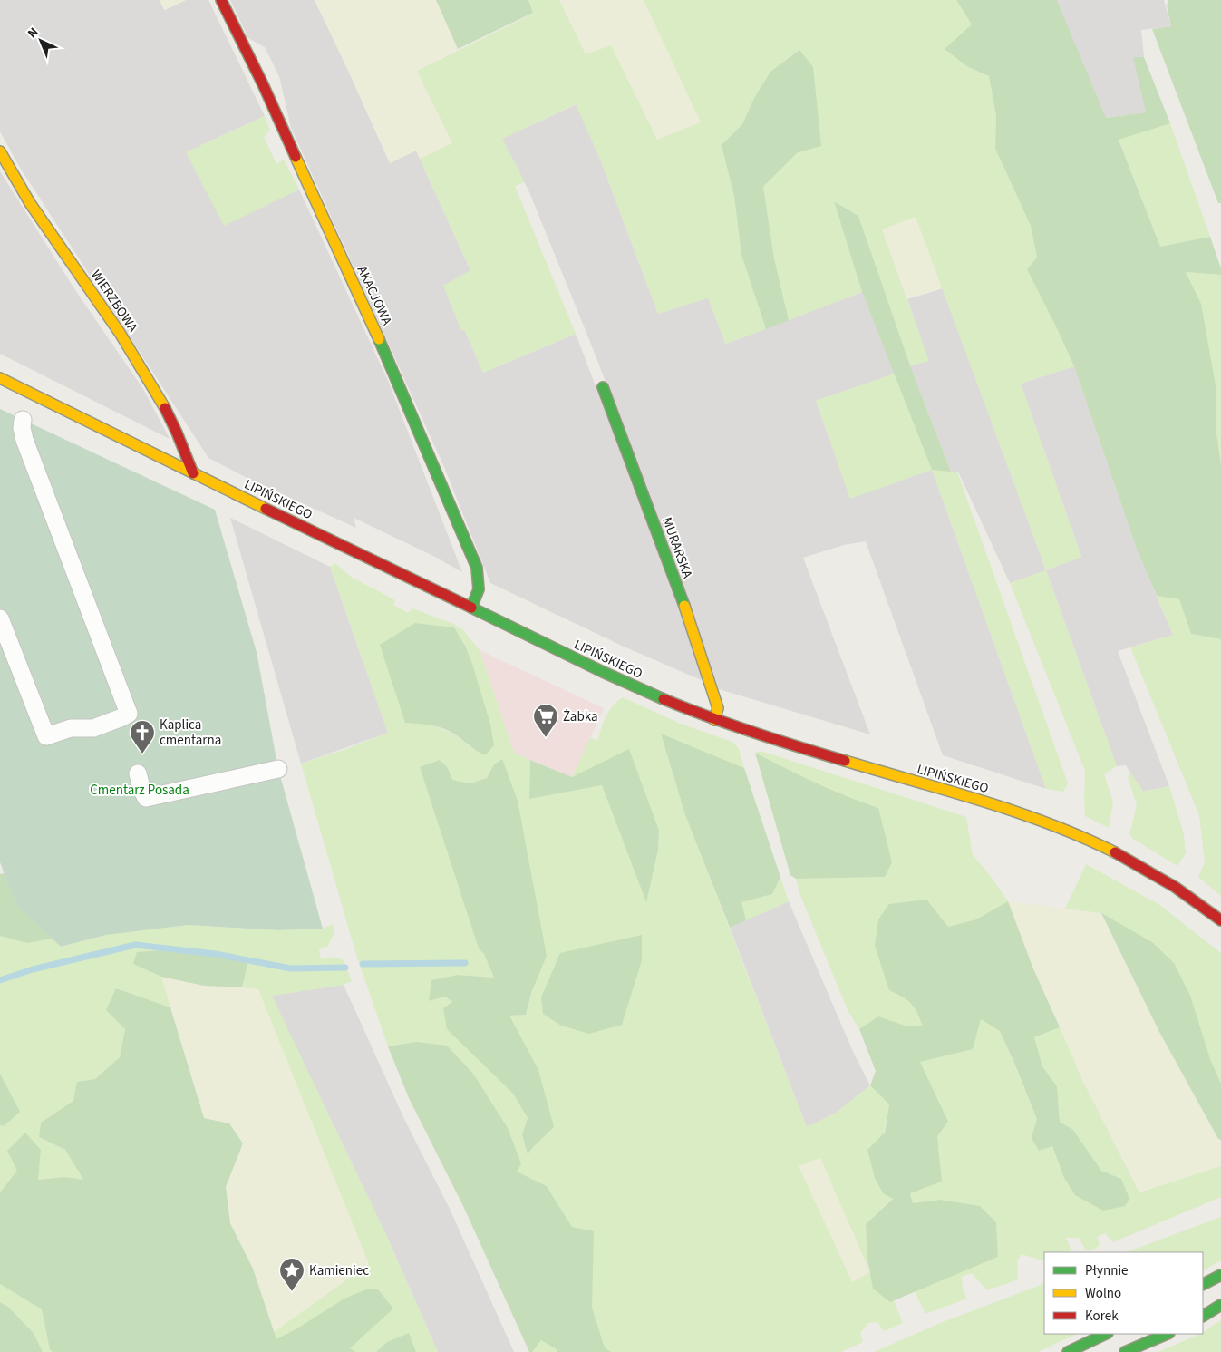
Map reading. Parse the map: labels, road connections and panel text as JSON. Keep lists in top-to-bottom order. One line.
{"streets":{"main road":["AKACJOWA","WIERZBOWA","LIPIŃSKIEGO","MURARSKA"]},"crossings":[["AKACJOWA","LIPIŃSKIEGO"],["WIERZBOWA","LIPIŃSKIEGO"],["LIPIŃSKIEGO","MURARSKA"]],"parks":["Cmentarz Posada"],"places":{"supermarket":["Żabka"],"church":["Kaplica cmentarna"],"place":["Kamieniec"]},"legend":["Płynnie","Wolno","Korek"],"north":"top left"}
